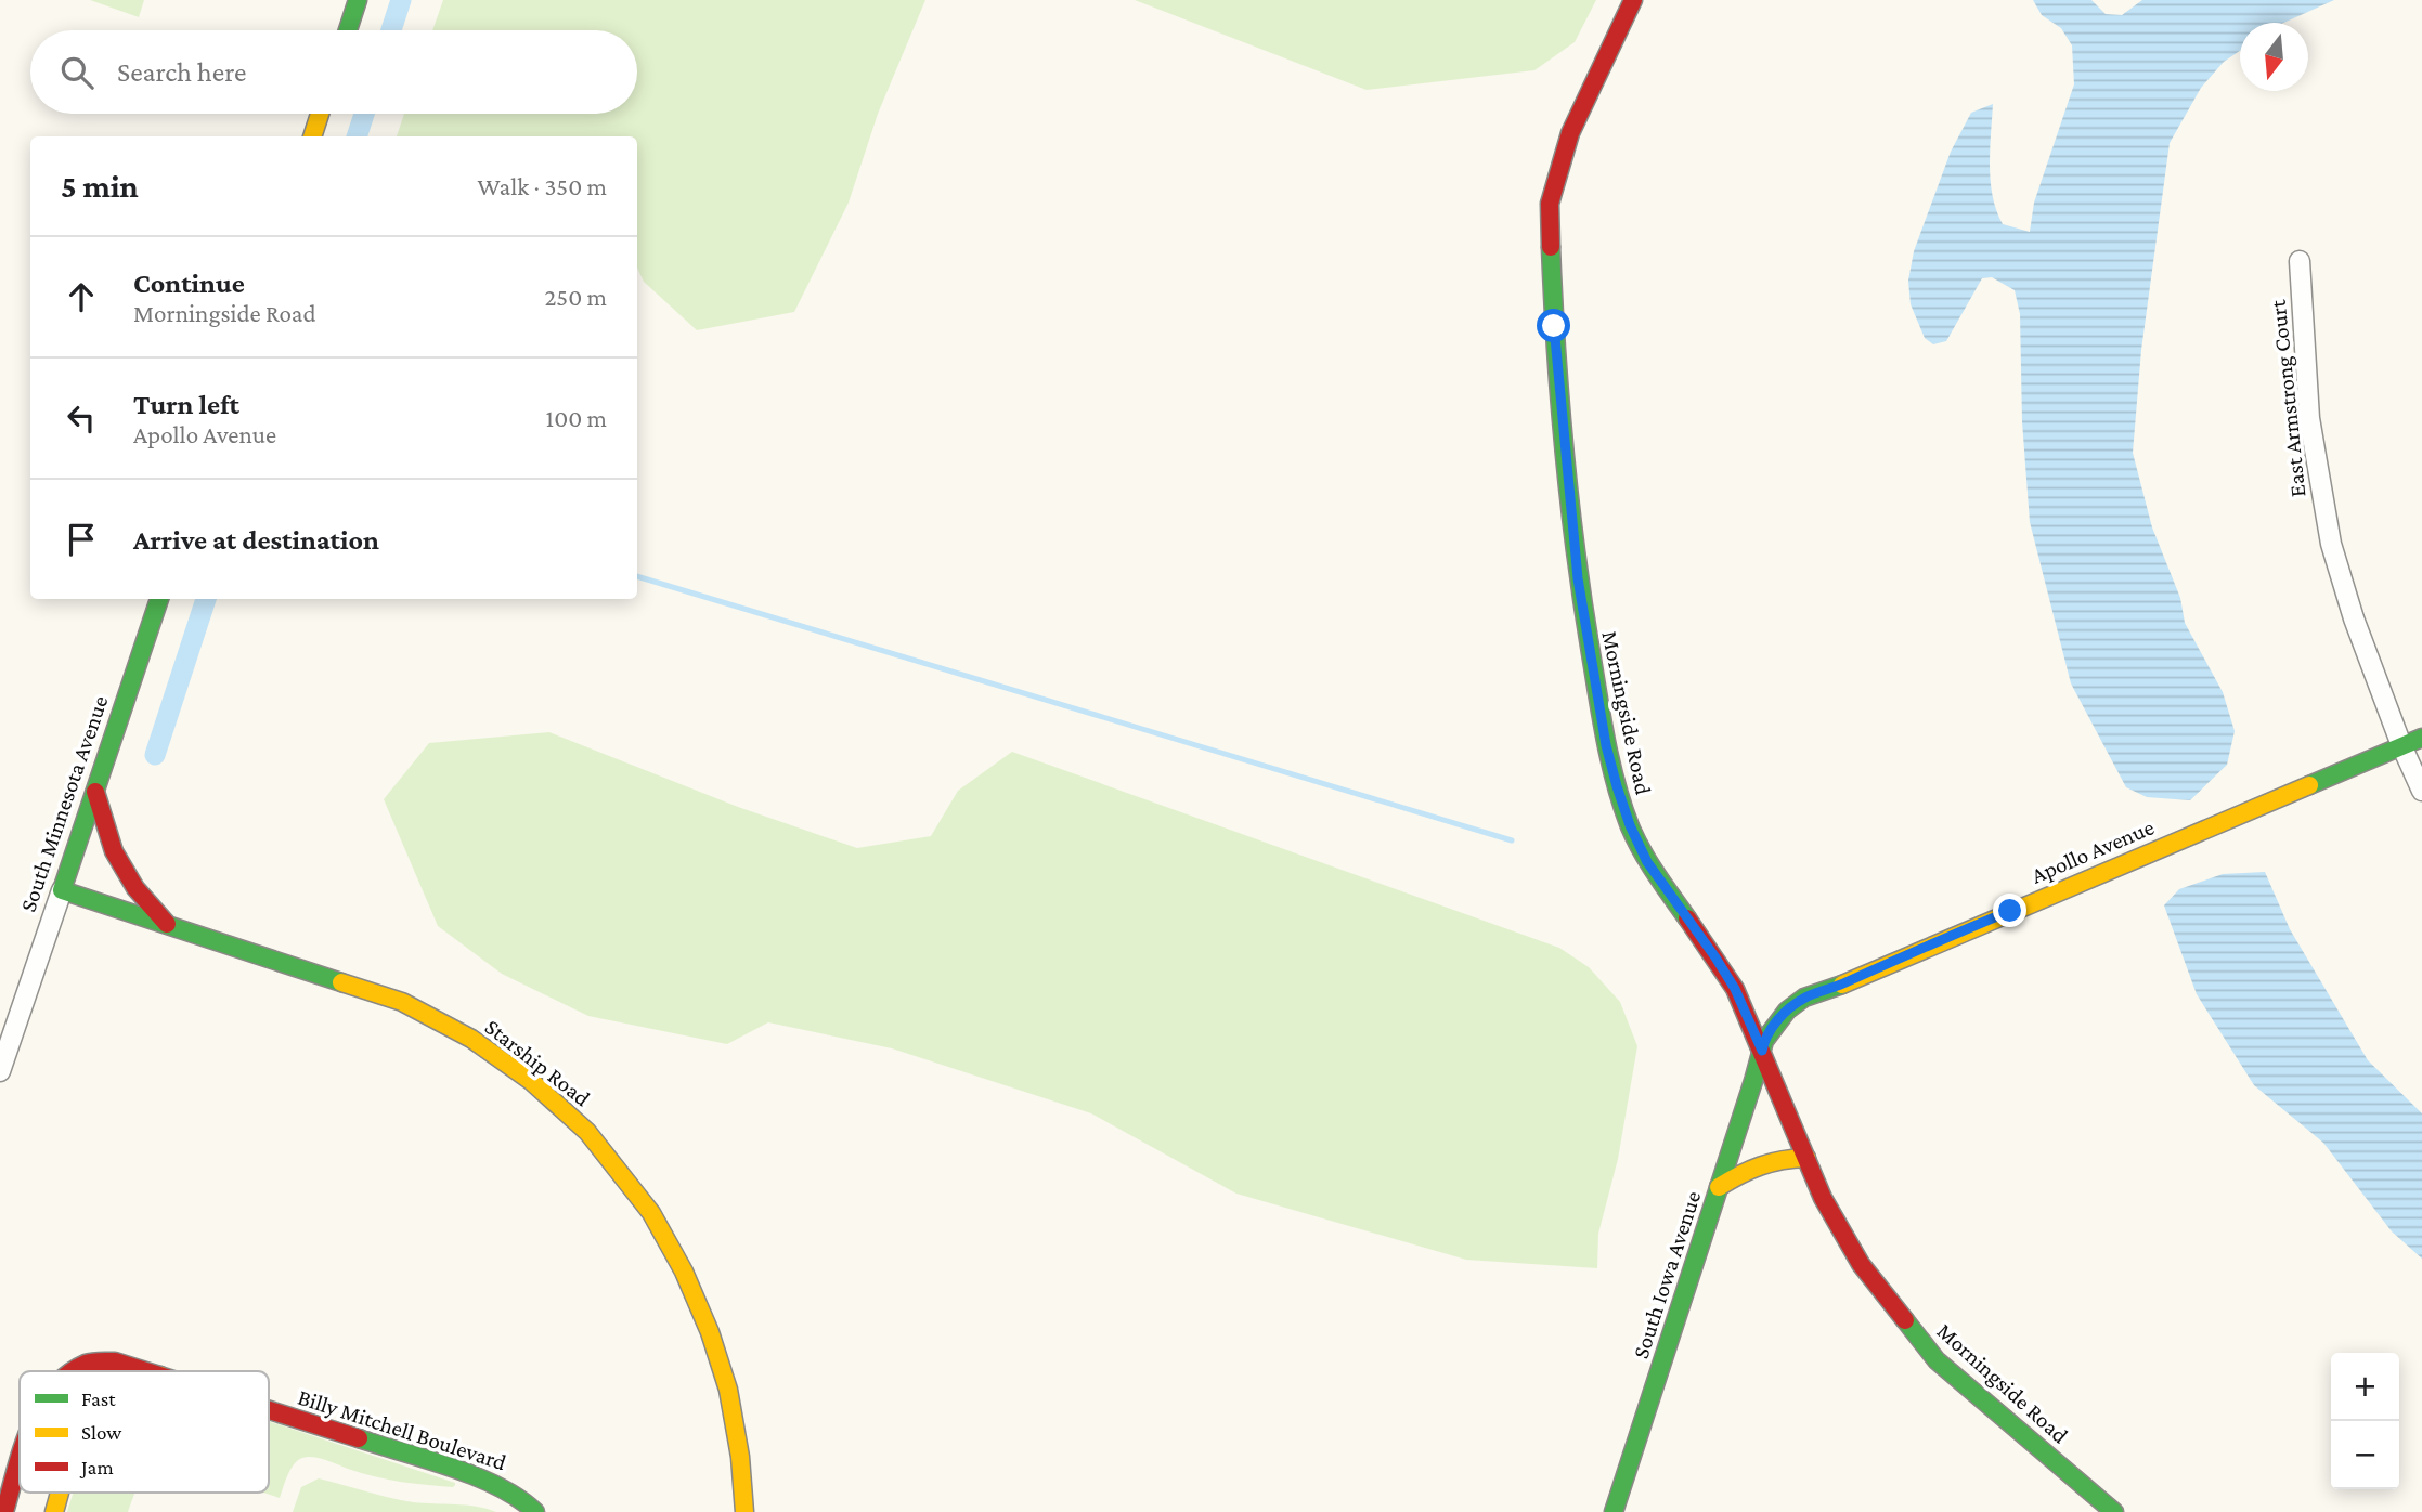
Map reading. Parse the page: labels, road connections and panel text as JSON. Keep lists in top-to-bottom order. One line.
{"streets":{"street":["East Armstrong Court","Morningside Road","South Minnesota Avenue","Apollo Avenue","Starship Road","South Iowa Avenue","Billy Mitchell Boulevard"]},"crossings":[["East Armstrong Court","Apollo Avenue"],["Morningside Road","Apollo Avenue"],["Morningside Road","South Iowa Avenue"],["South Minnesota Avenue","Starship Road"],["Apollo Avenue","South Iowa Avenue"]],"legend":["Fast","Slow","Jam"],"north":"bottom","page":{"search":"Search here","heading":["5 min","Walk · 350 m"],"list":[["Continue","Morningside Road","250 m"],["Turn left","Apollo Avenue","100 m"],"Arrive at destination"],"map_buttons":["+","−"]}}
